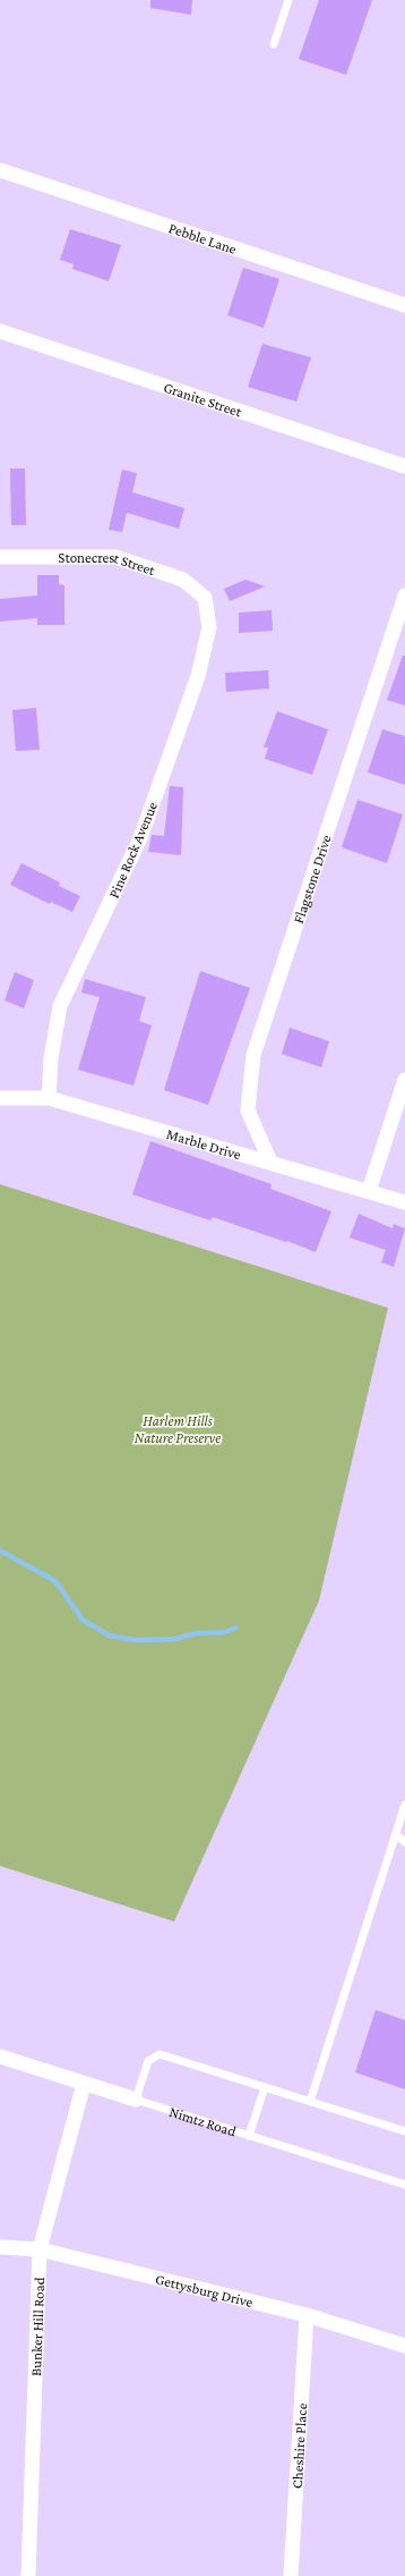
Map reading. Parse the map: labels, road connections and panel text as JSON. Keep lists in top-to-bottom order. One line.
{"streets":{"street":["Pebble Lane","Granite Street","Stonecrest Street","Pine Rock Avenue","Flagstone Drive","Marble Drive","Nimtz Road","Gettysburg Drive","Bunker Hill Road","Cheshire Place"]},"crossings":[["Stonecrest Street","Pine Rock Avenue"],["Pine Rock Avenue","Marble Drive"],["Flagstone Drive","Marble Drive"],["Nimtz Road","Bunker Hill Road"],["Gettysburg Drive","Bunker Hill Road"],["Gettysburg Drive","Cheshire Place"]],"parks":["Harlem Hills Nature Preserve"]}
